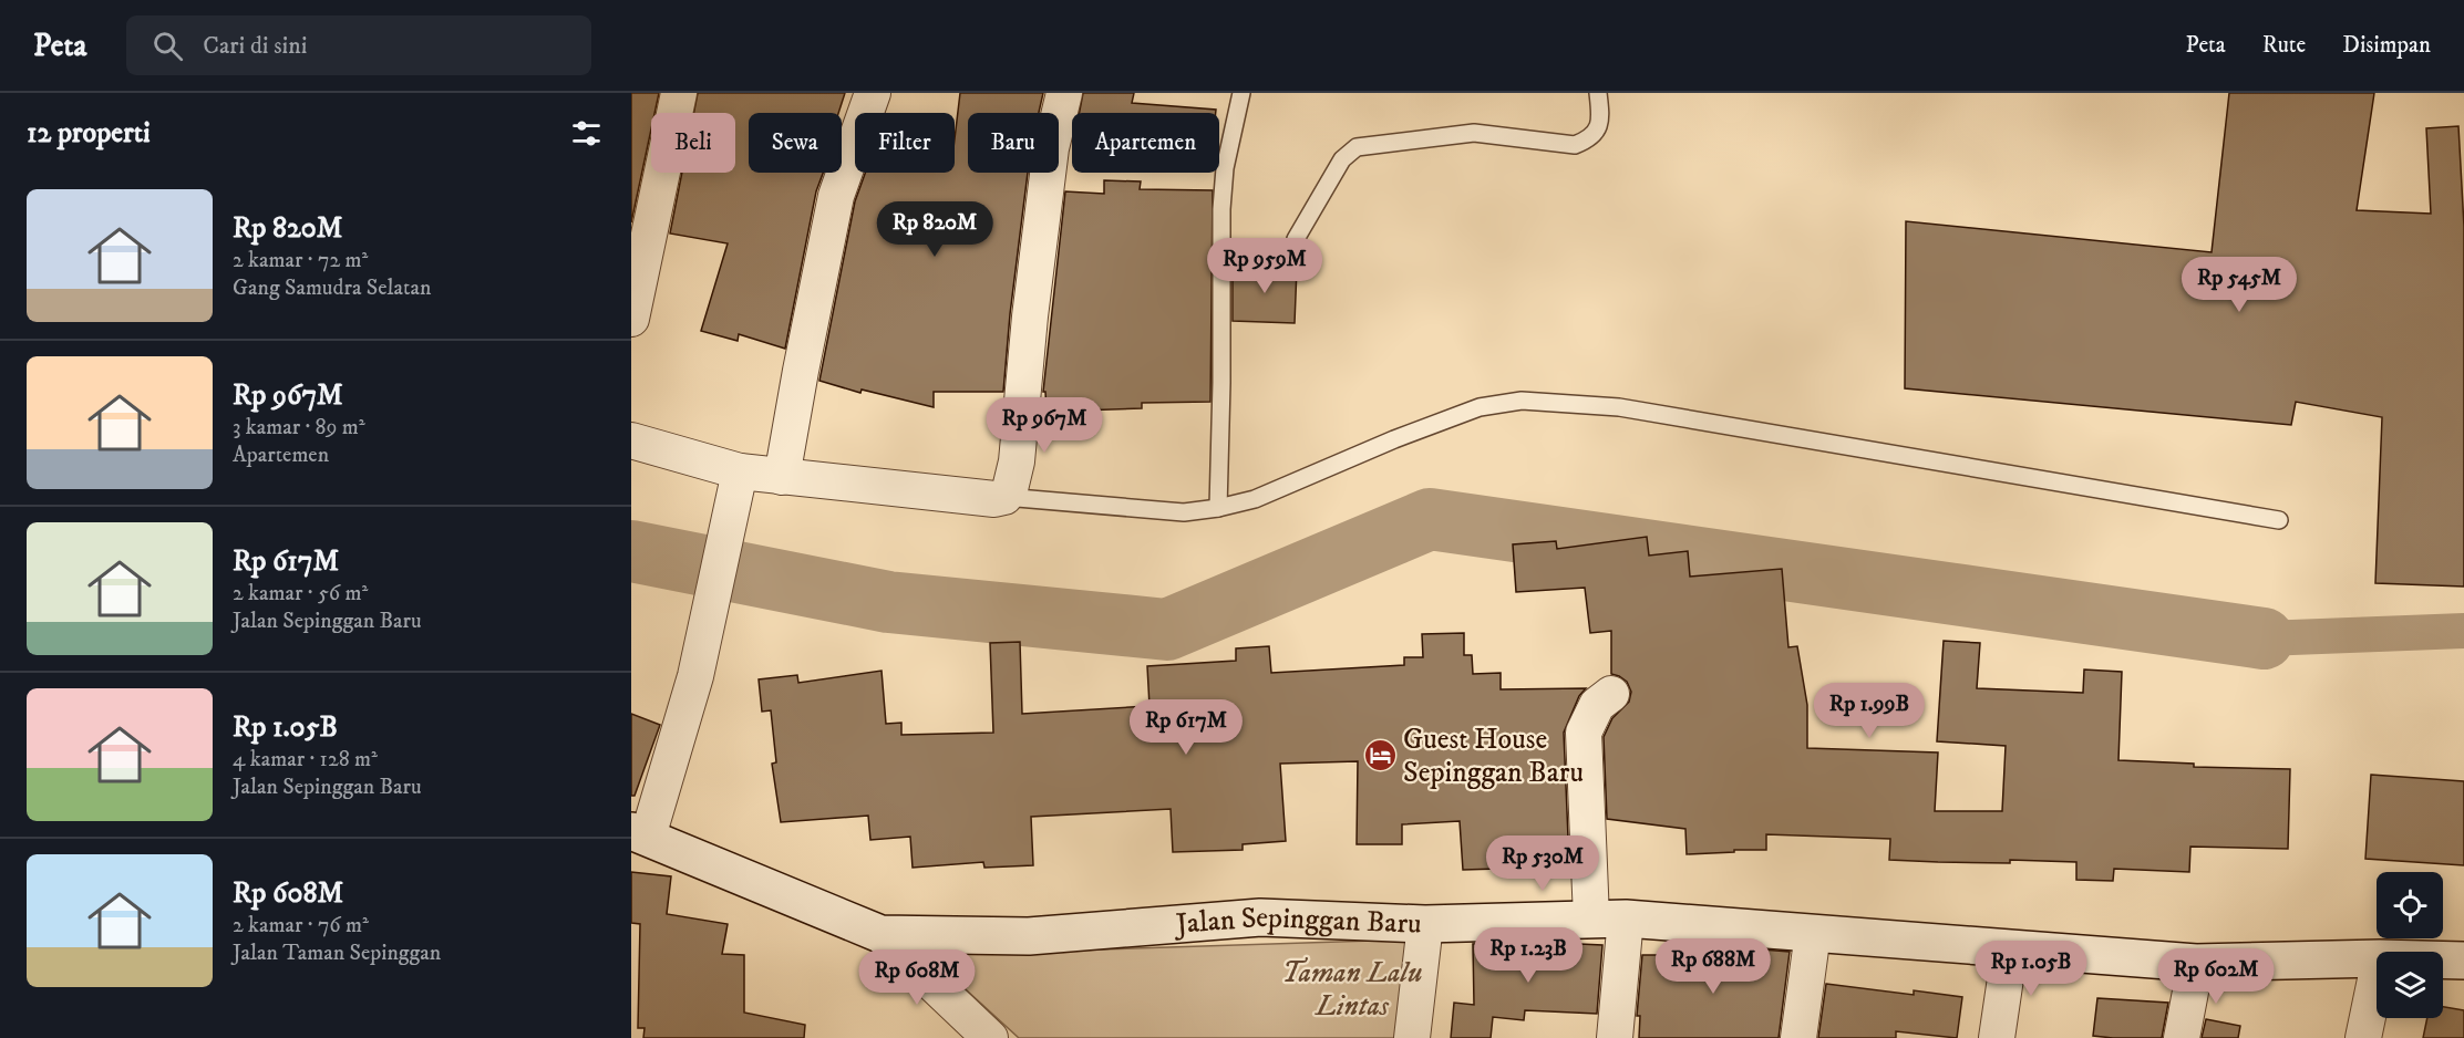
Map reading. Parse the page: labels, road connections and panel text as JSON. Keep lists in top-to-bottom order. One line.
{"streets":{"street":["Jalan Sepinggan Baru"]},"parks":["Taman Lalu Lintas"],"places":{"hotel":["Guest House Sepinggan Baru"]},"page":{"header":"Peta","search":"Cari di sini","nav":["Peta","Rute","Disimpan"],"heading":"12 properti","chip":["Beli","Sewa","Filter","Baru","Apartemen"],"list":[{"name":"Rp 820M","note":"2 kamar · 72 m² · Gang Samudra Selatan"},{"name":"Rp 967M","note":"3 kamar · 89 m² · Apartemen"},{"name":"Rp 617M","note":"2 kamar · 56 m² · Jalan Sepinggan Baru"},{"name":"Rp 1.05B","note":"4 kamar · 128 m² · Jalan Sepinggan Baru"},{"name":"Rp 608M","note":"2 kamar · 76 m² · Jalan Taman Sepinggan"}],"price":["Rp 820M","Rp 959M","Rp 545M","Rp 967M","Rp 1.99B","Rp 617M","Rp 530M","Rp 1.23B","Rp 688M","Rp 1.05B","Rp 602M","Rp 608M"]}}
